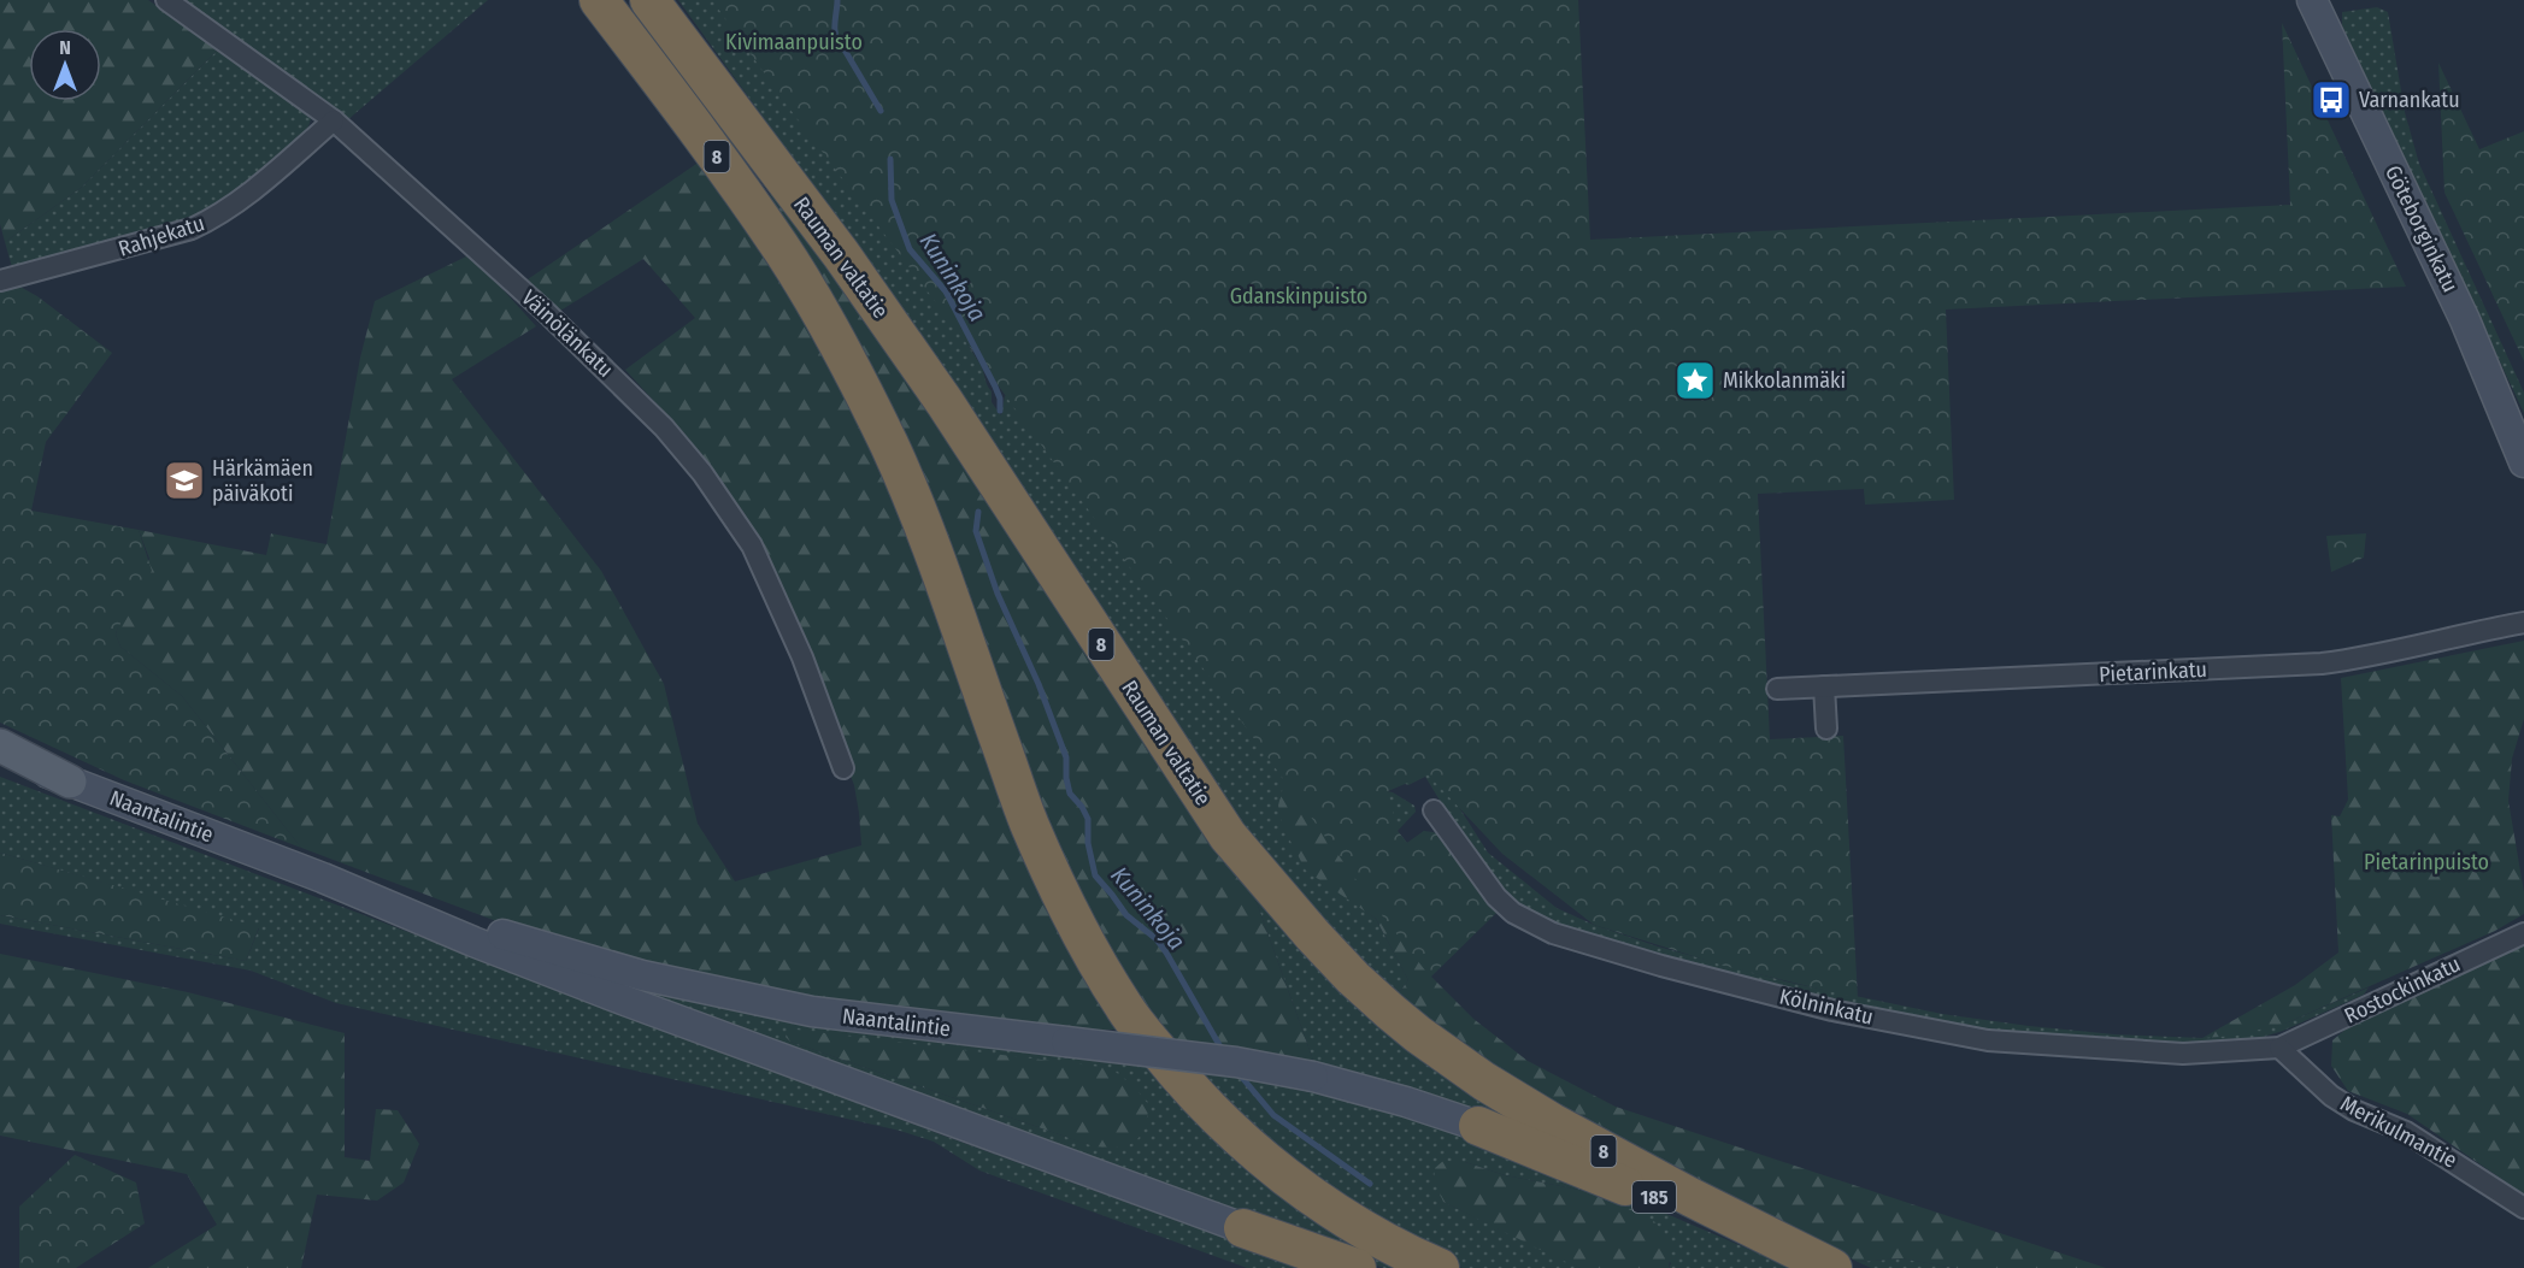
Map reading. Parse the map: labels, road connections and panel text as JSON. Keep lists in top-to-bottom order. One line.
{"streets":{"highway":["8","Rauman valtatie","185"],"main road":["Göteborginkatu","Naantalintie"],"street":["Rahjekatu","Väinölänkatu","Pietarinkatu","Rostockinkatu","Kölninkatu","Merikulmantie"]},"crossings":[["Rahjekatu","Väinölänkatu"],["Rauman valtatie","185"],["Naantalintie","185"],["Rostockinkatu","Kölninkatu"],["Rostockinkatu","Merikulmantie"],["Kölninkatu","Merikulmantie"]],"water":["Kuninkoja"],"parks":["Kivimaanpuisto","Gdanskinpuisto","Pietarinpuisto"],"places":{"bus stop":["Varnankatu"],"place":["Mikkolanmäki"],"school or university":["Härkämäen päiväkoti"]},"north":"top"}
